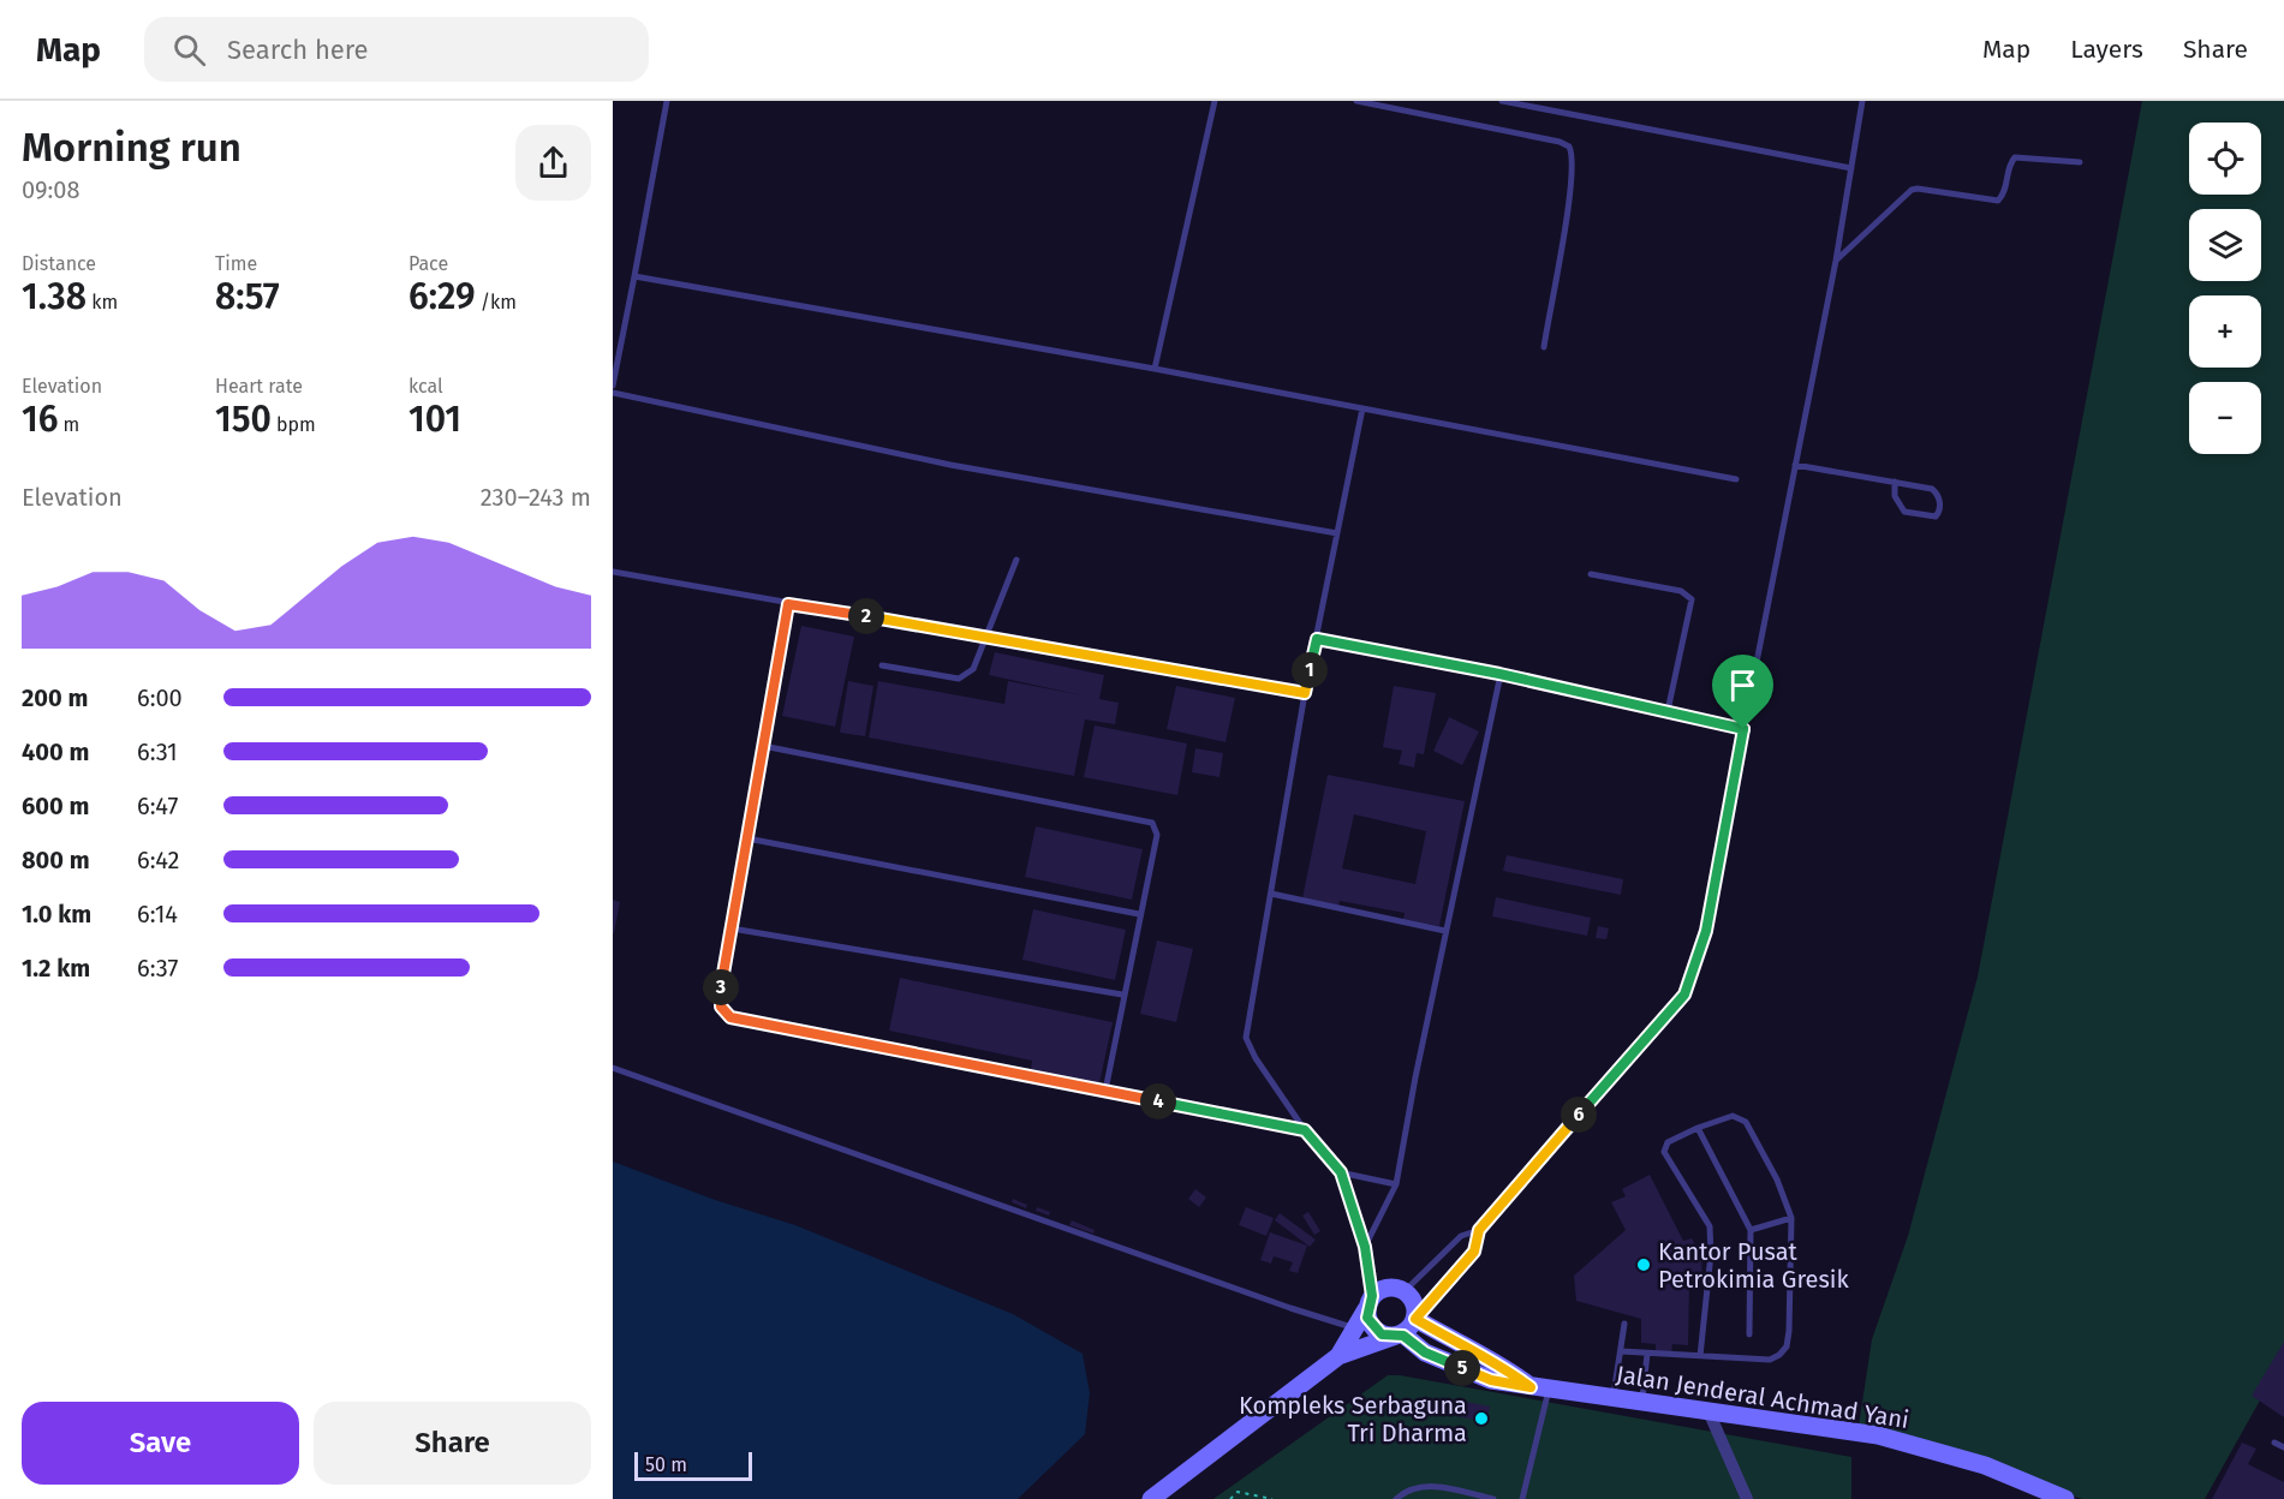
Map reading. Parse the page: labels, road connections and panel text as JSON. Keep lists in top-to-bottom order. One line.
{"streets":{"main road":["Jalan Jenderal Achmad Yani"]},"places":["Kantor Pusat Petrokimia Gresik","Kompleks Serbaguna Tri Dharma"],"scale_bar":"50 m","page":{"header":"Map","search":"Search here","nav":["Map","Layers","Share"],"heading":["Morning run","09:08"],"map_buttons":["+","−"],"stats":[["Distance","1.38 km"],["Time","8:57"],["Pace","6:29 /km"],["Elevation","16 m"],["Heart rate","150 bpm"],["kcal","101"]],"chart":["Elevation","230–243 m"],"pins":["2","1","3","4","6","5"],"list":[{"name":"200 m","note":"6:00"},{"name":"400 m","note":"6:31"},{"name":"600 m","note":"6:47"},{"name":"800 m","note":"6:42"},{"name":"1.0 km","note":"6:14"},{"name":"1.2 km","note":"6:37"}],"buttons":["Save","Share"],"scale":"50 m"}}
